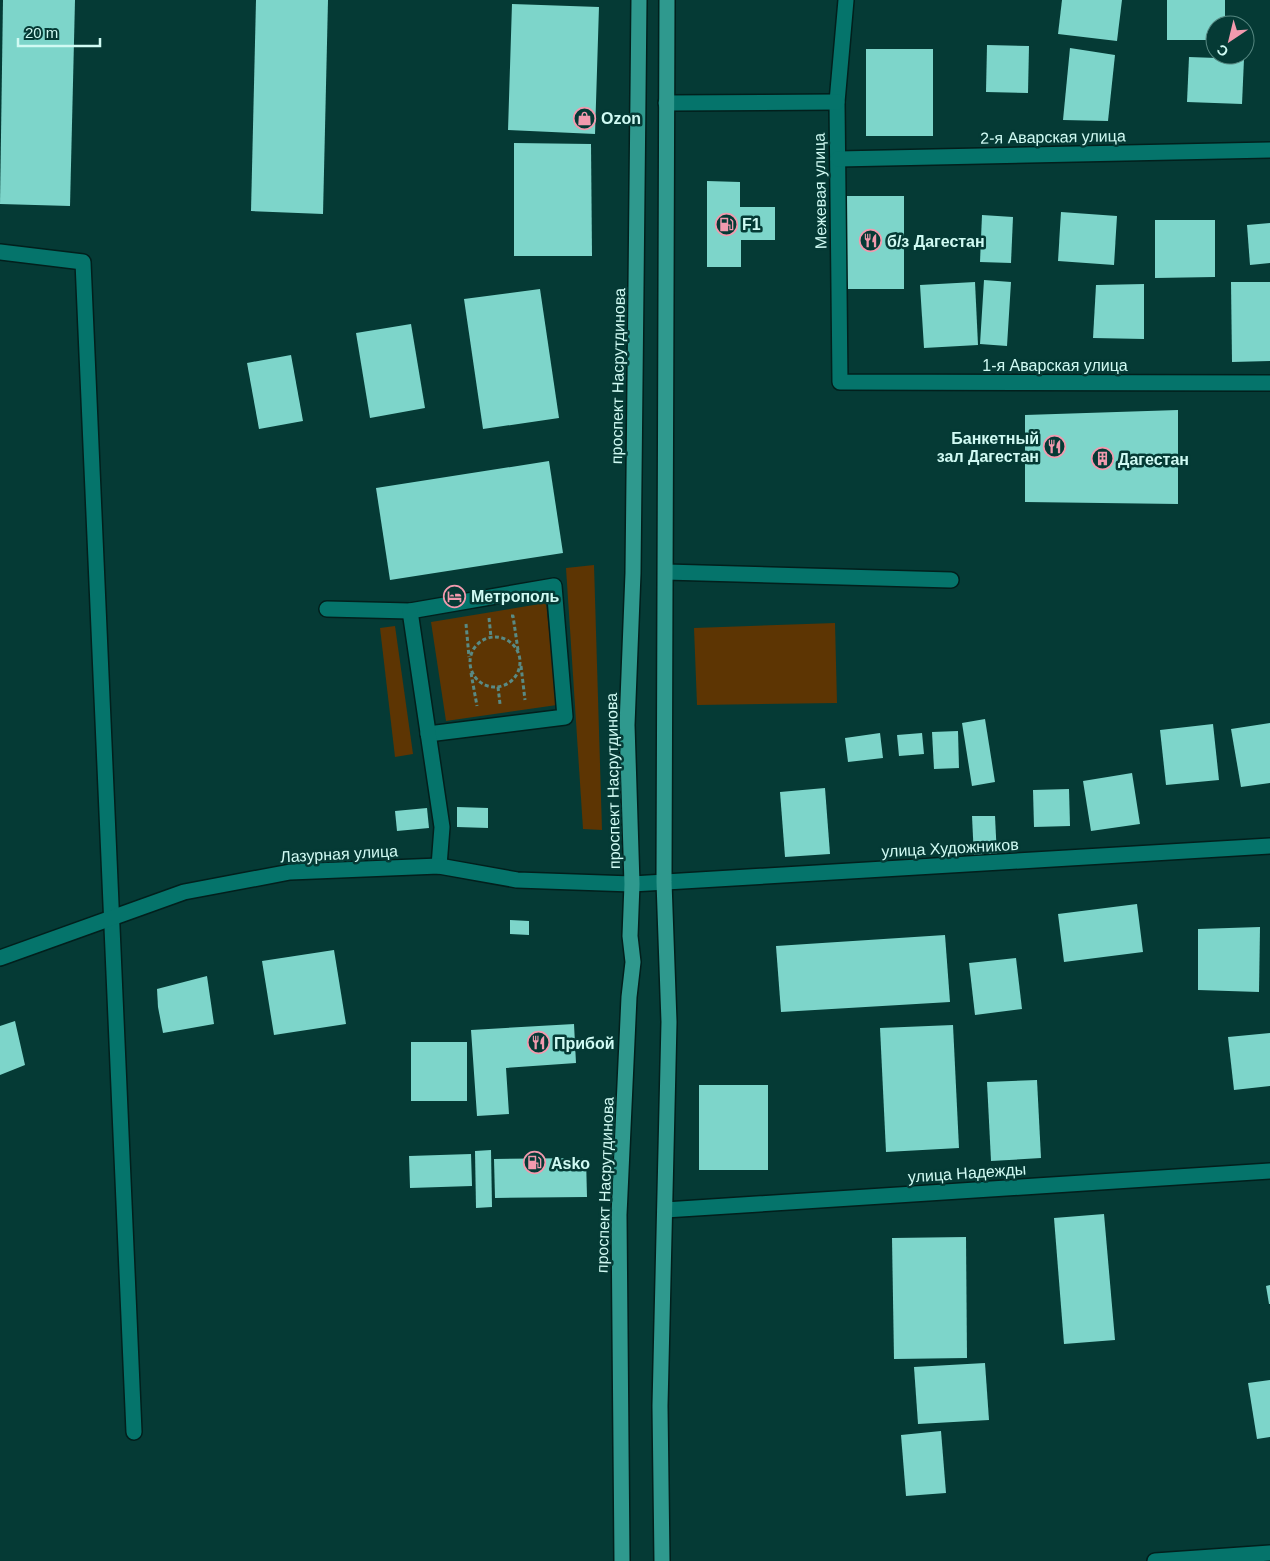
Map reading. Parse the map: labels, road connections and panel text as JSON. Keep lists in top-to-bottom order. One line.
{"streets":{"main road":["проспект Насрутдинова"],"street":["2-я Аварская улица","Межевая улица","1-я Аварская улица","улица Художников","Лазурная улица","улица Надежды"]},"crossings":[["2-я Аварская улица","Межевая улица"],["Межевая улица","1-я Аварская улица"],["проспект Насрутдинова","улица Художников"],["проспект Насрутдинова","Лазурная улица"],["улица Художников","Лазурная улица"]],"places":{"shop":["Ozon"],"fuel station":["F1","Asko"],"restaurant":["б/з Дагестан","Банкетный зал Дагестан","Прибой"],"building":["Дагестан"],"hotel":["Метрополь"]},"scale_bar":"20 m","north":"bottom left"}
